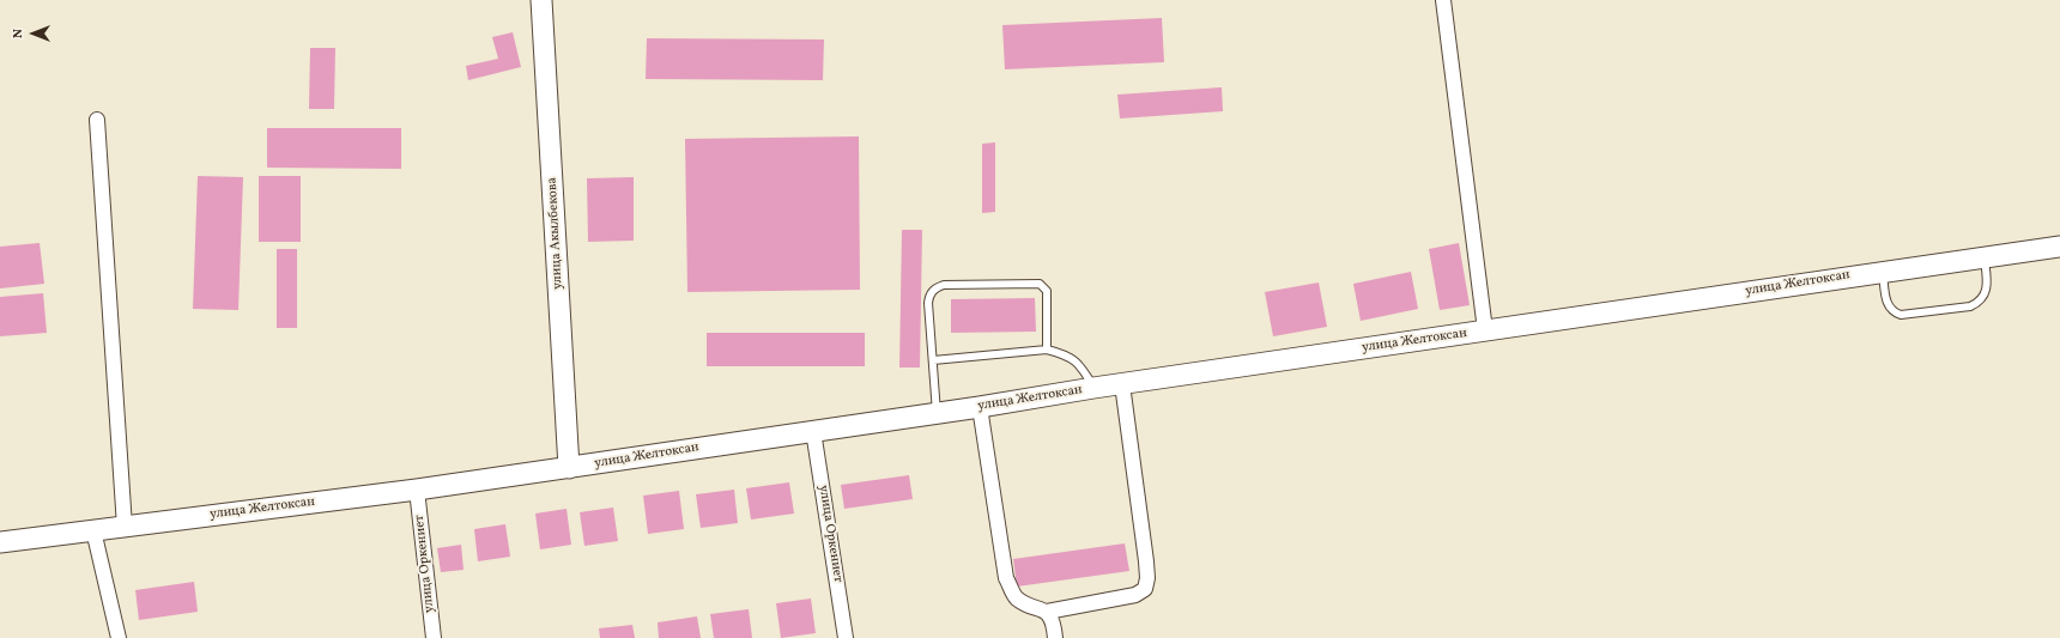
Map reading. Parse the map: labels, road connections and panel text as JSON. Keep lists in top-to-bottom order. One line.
{"streets":{"street":["улица Акылбекова","улица Желтоксан","улица Оркениет"]},"crossings":[["улица Акылбекова","улица Желтоксан"],["улица Желтоксан","улица Оркениет"]],"north":"left"}
